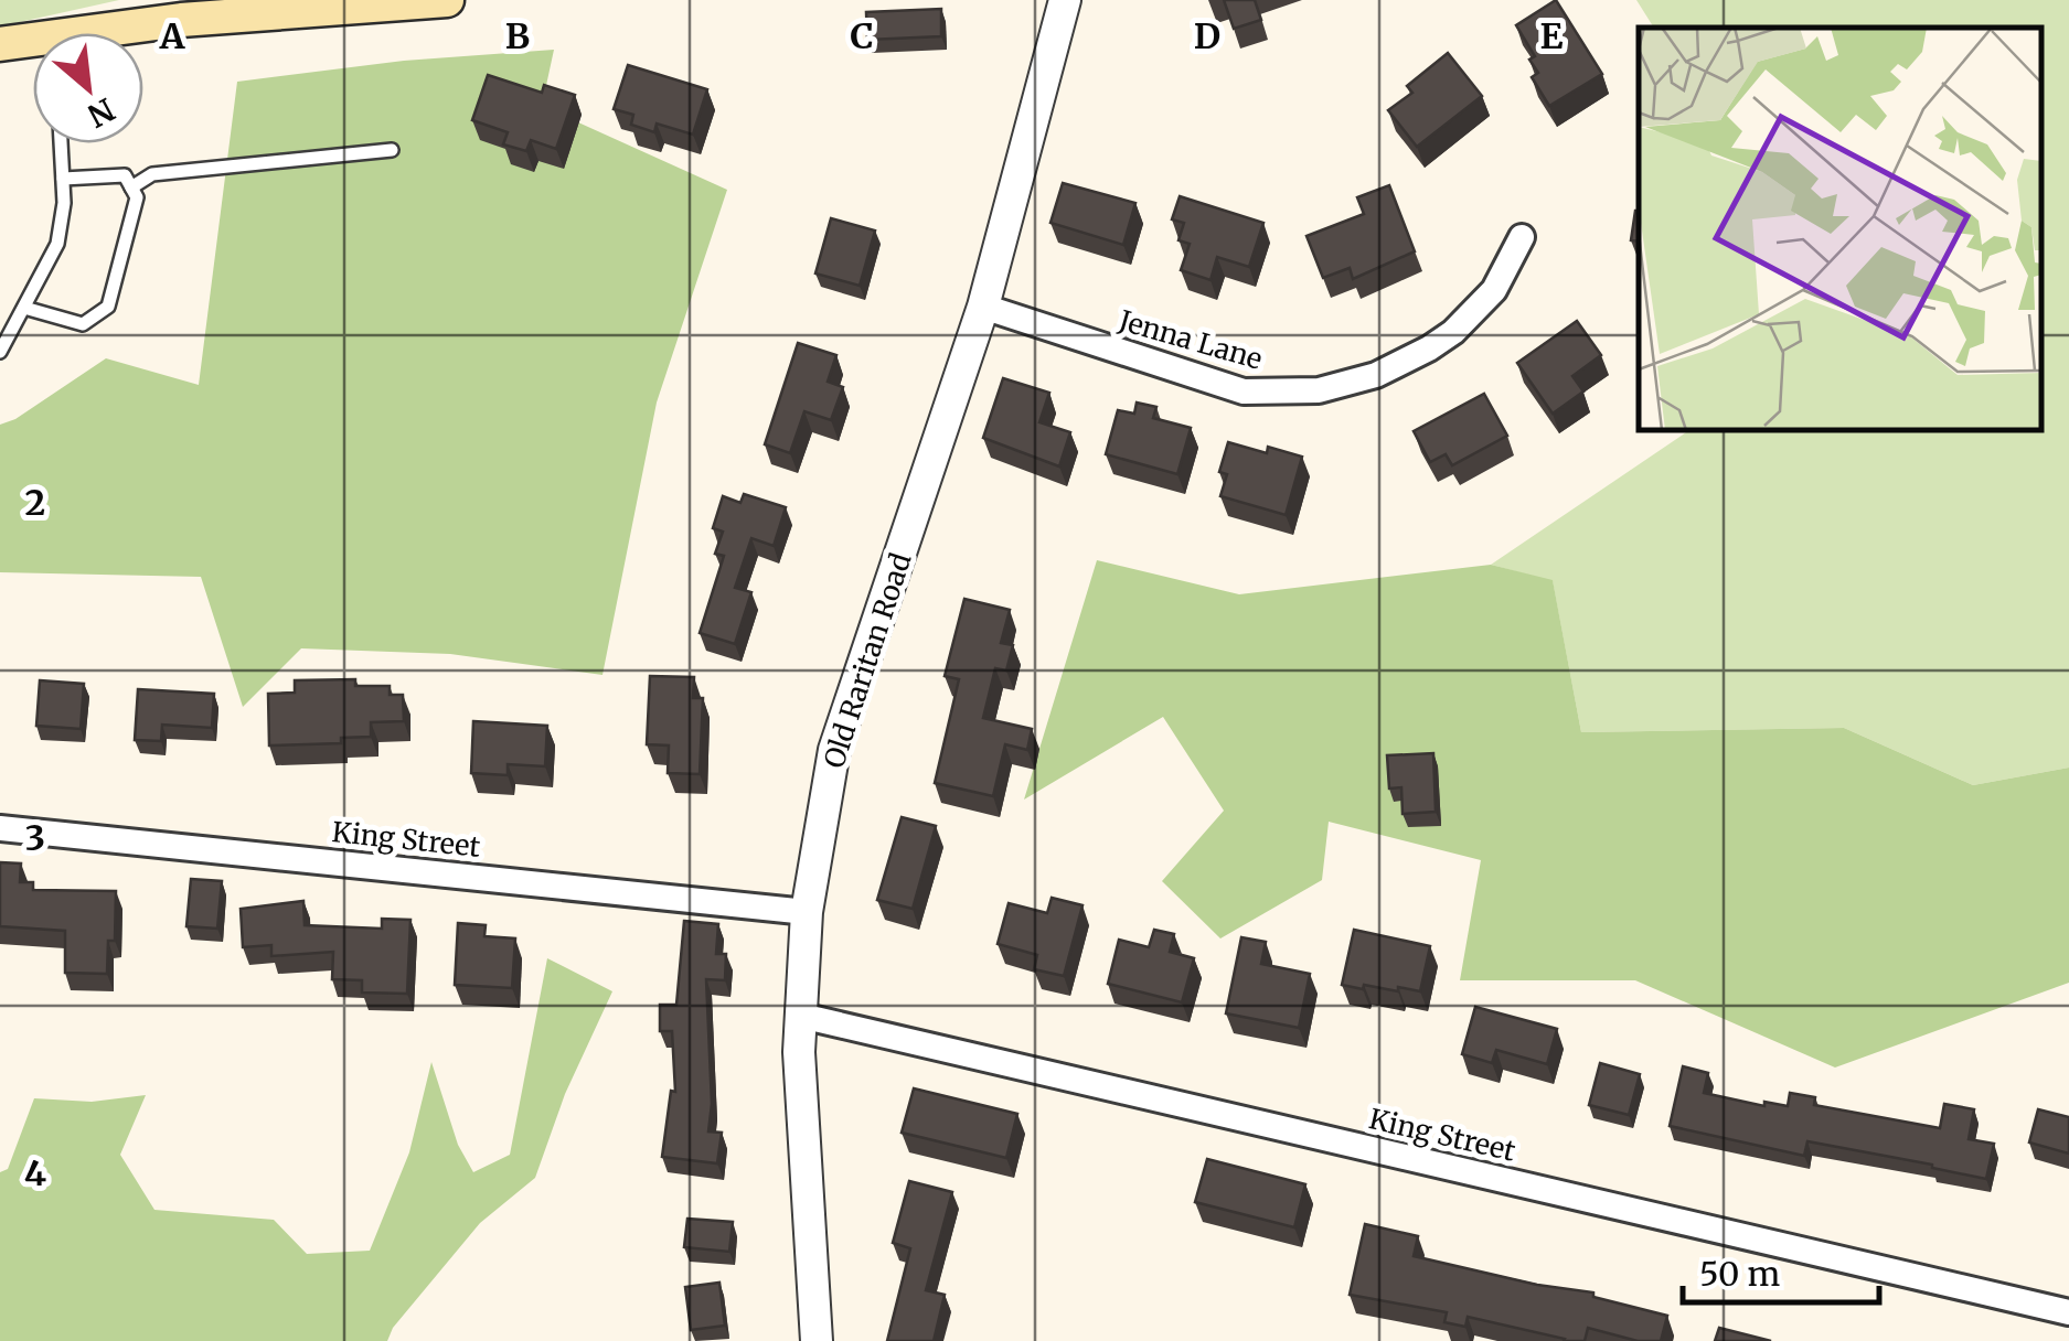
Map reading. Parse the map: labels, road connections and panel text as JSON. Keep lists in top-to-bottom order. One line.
{"streets":{"street":["Jenna Lane","Old Raritan Road","King Street"]},"crossings":[["Jenna Lane","Old Raritan Road"],["Old Raritan Road","King Street"]],"scale_bar":"50 m","north":"bottom right","grid":{"columns":["A","B","C","D","E"],"rows":["2","3","4"]}}
